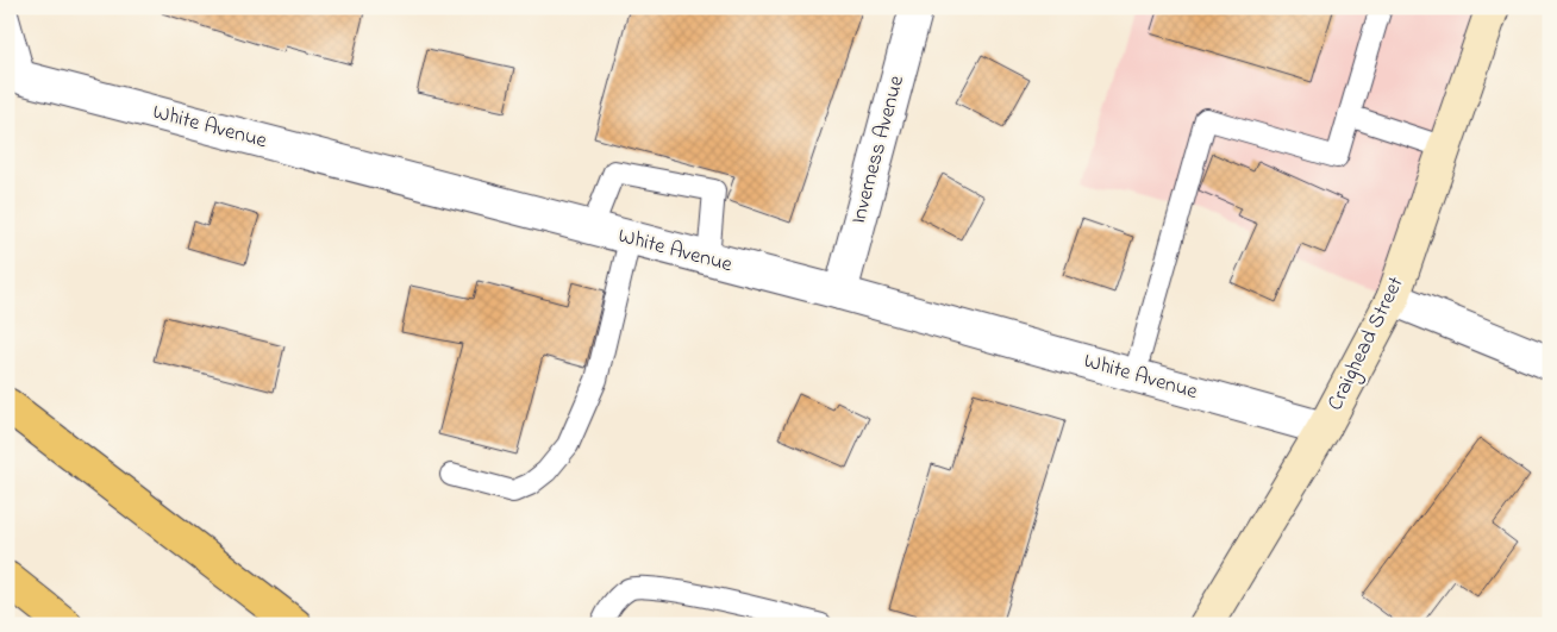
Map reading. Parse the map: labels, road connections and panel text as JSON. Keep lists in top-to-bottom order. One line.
{"streets":{"street":["White Avenue","Inverness Avenue","Craighead Street"]},"crossings":[["White Avenue","Inverness Avenue"],["White Avenue","Craighead Street"]]}
